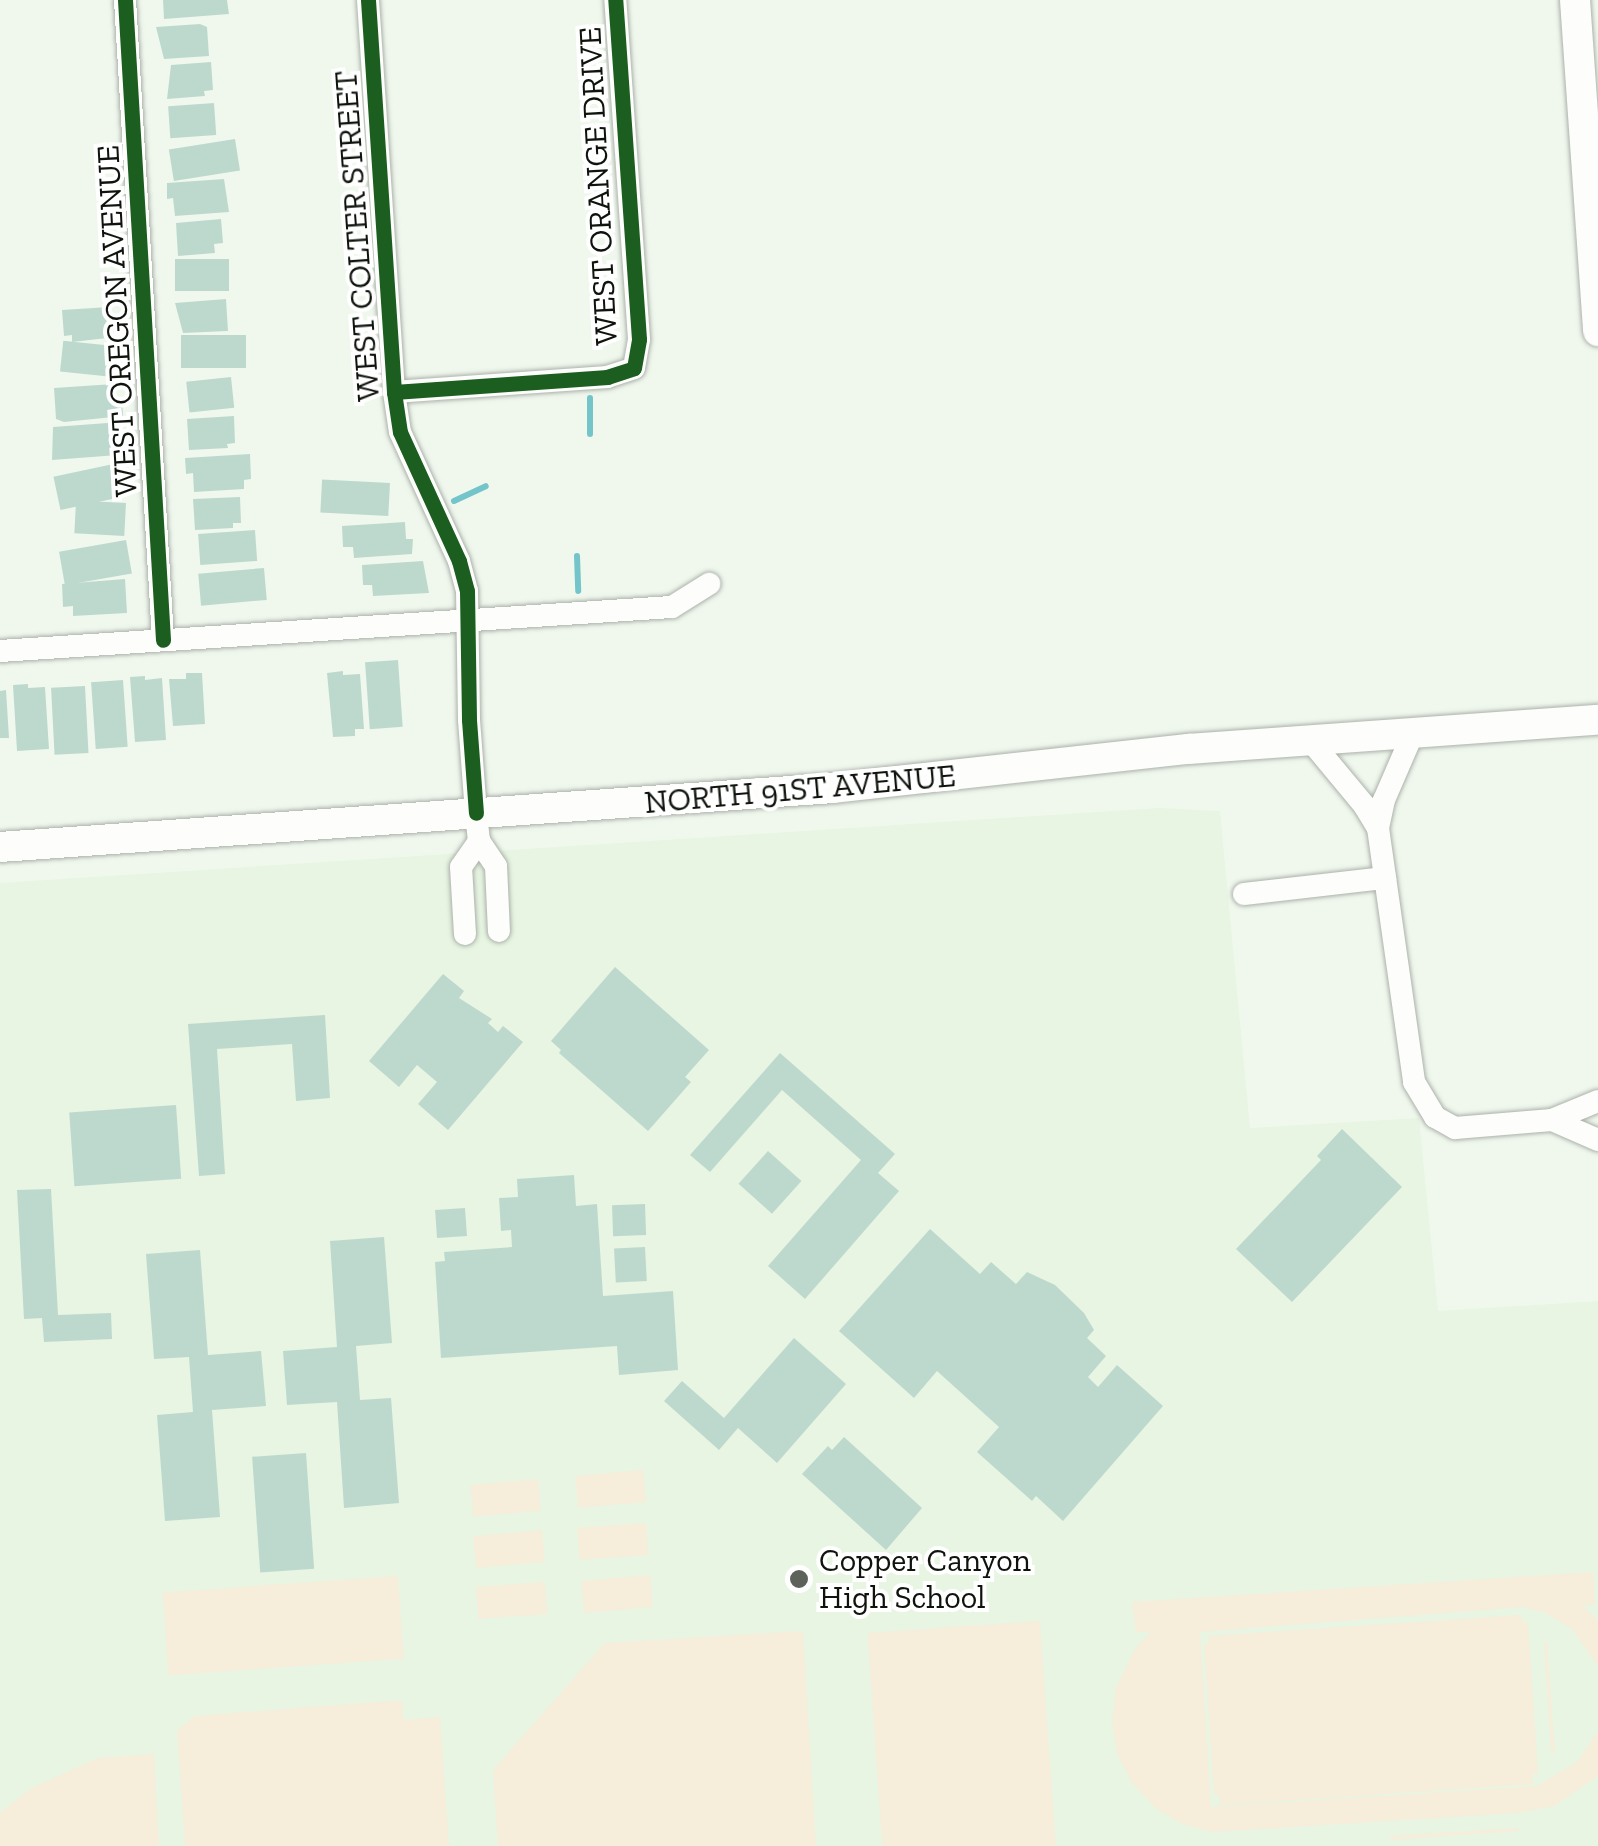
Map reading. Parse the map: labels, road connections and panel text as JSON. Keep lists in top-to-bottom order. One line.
{"streets":{"main road":["NORTH 91ST AVENUE"],"street":["WEST ORANGE DRIVE","WEST COLTER STREET","WEST OREGON AVENUE"]},"crossings":[["WEST ORANGE DRIVE","WEST COLTER STREET"],["WEST COLTER STREET","NORTH 91ST AVENUE"]],"places":["Copper Canyon High School"]}
